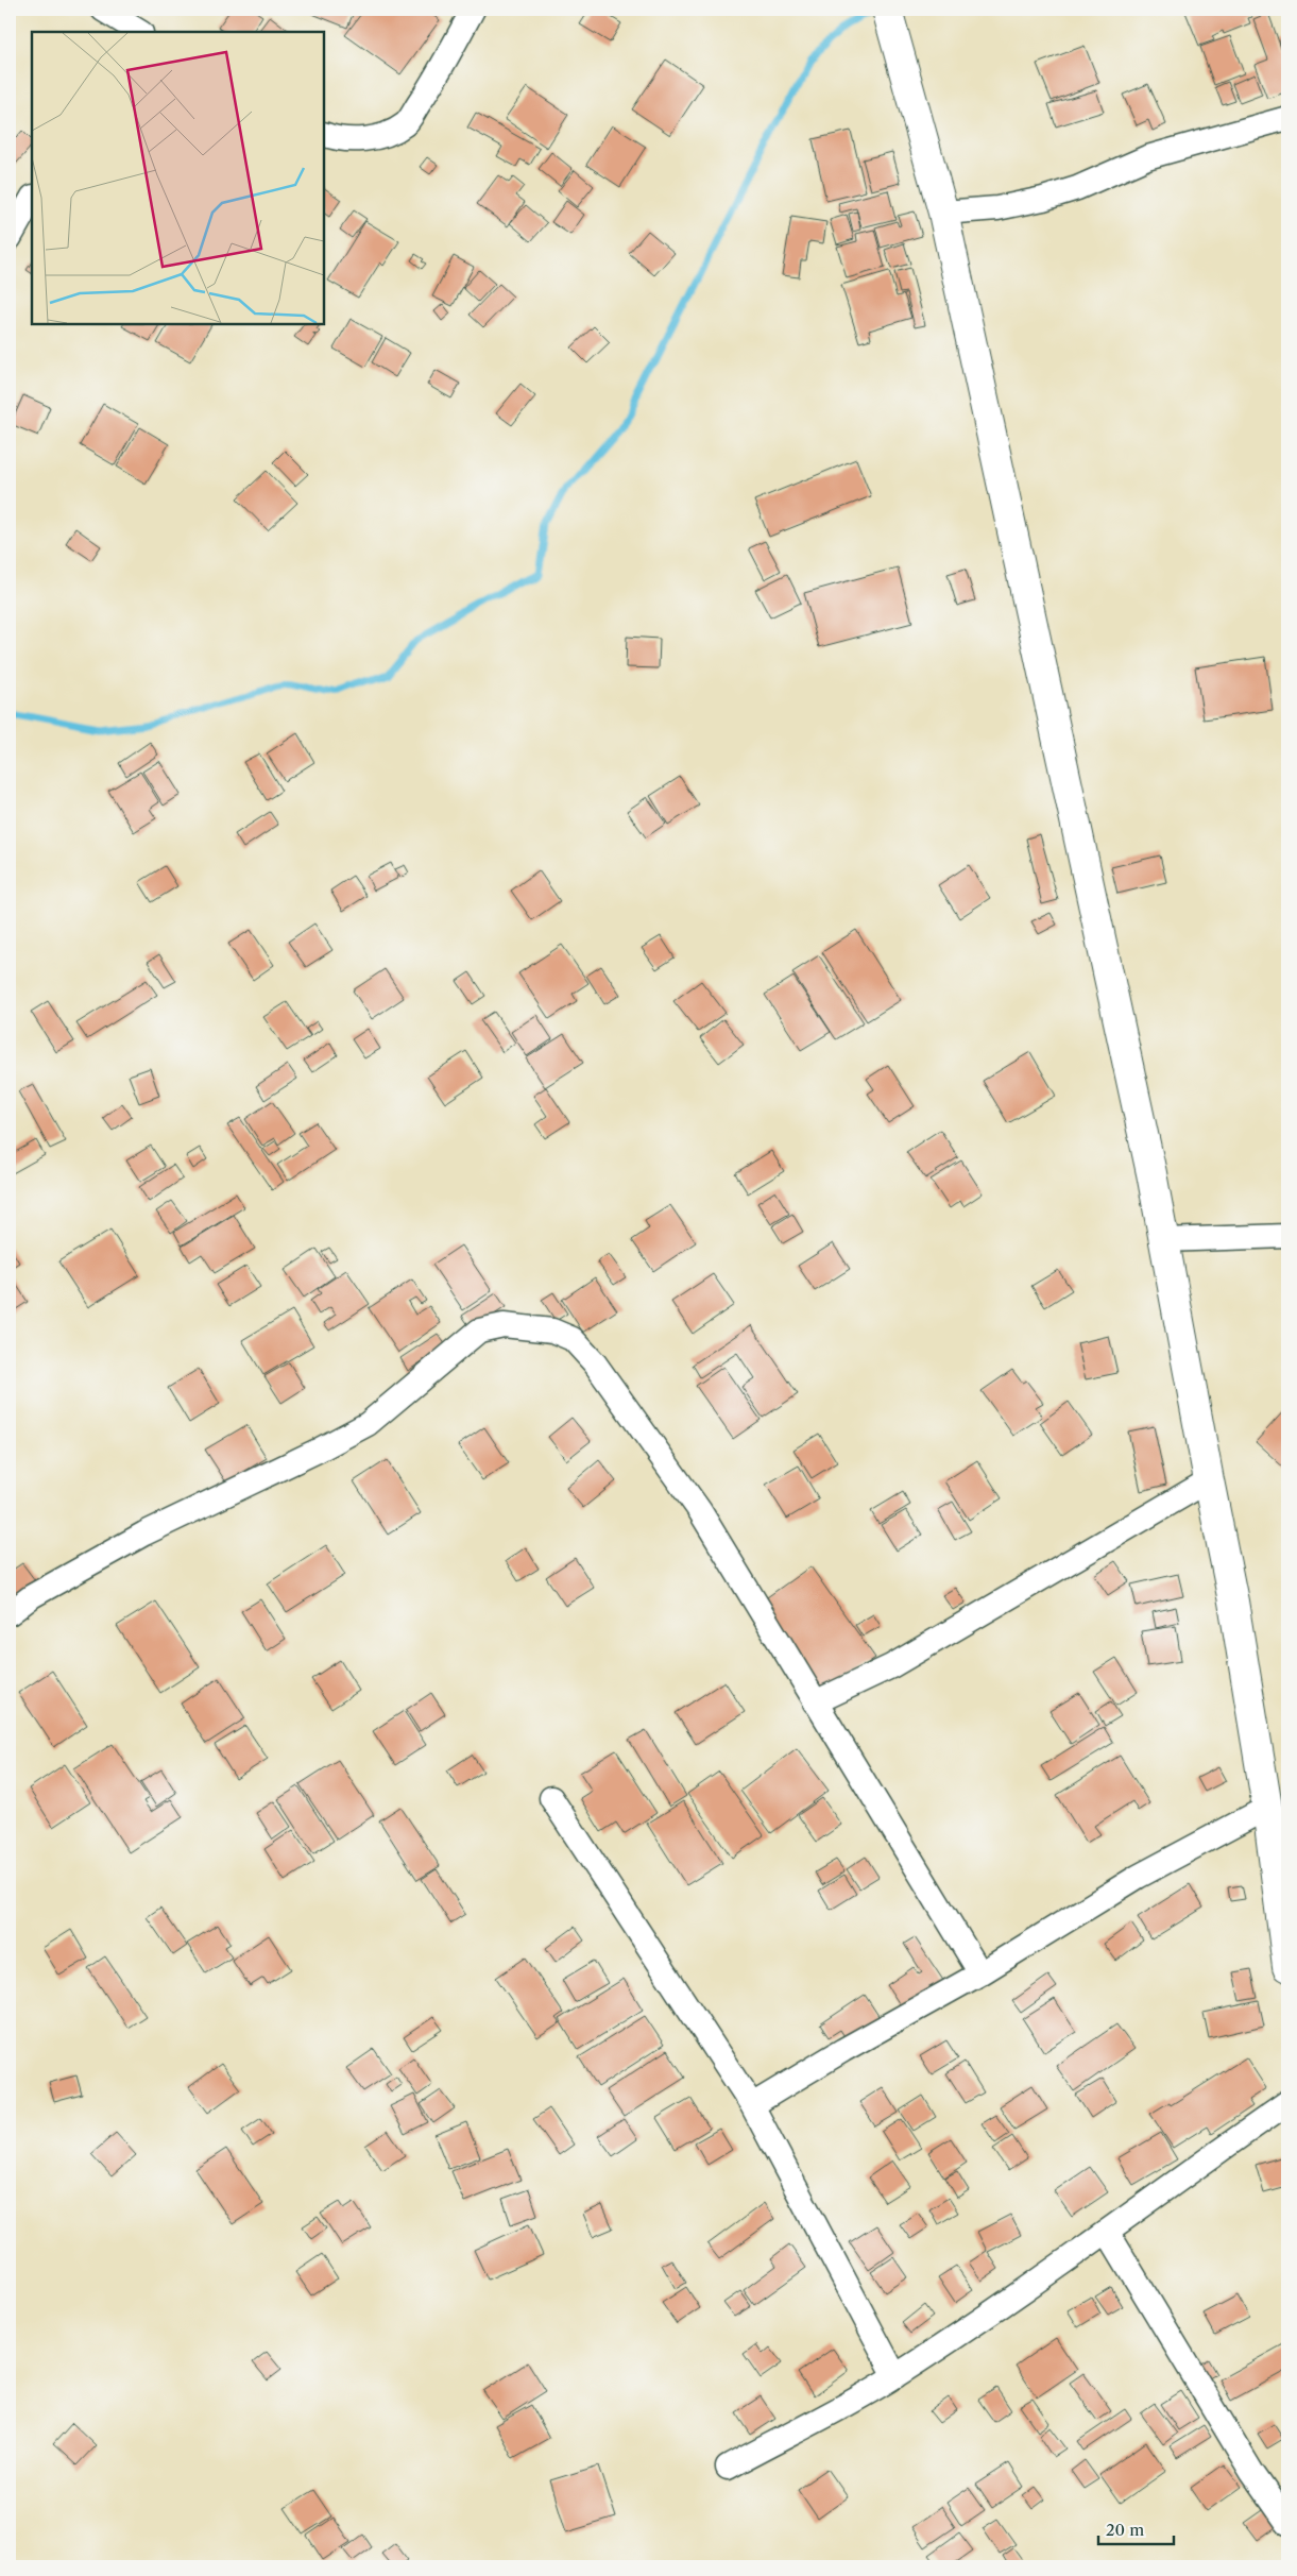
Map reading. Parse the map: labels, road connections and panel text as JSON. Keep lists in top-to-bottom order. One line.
{"scale_bar":"20 m"}
